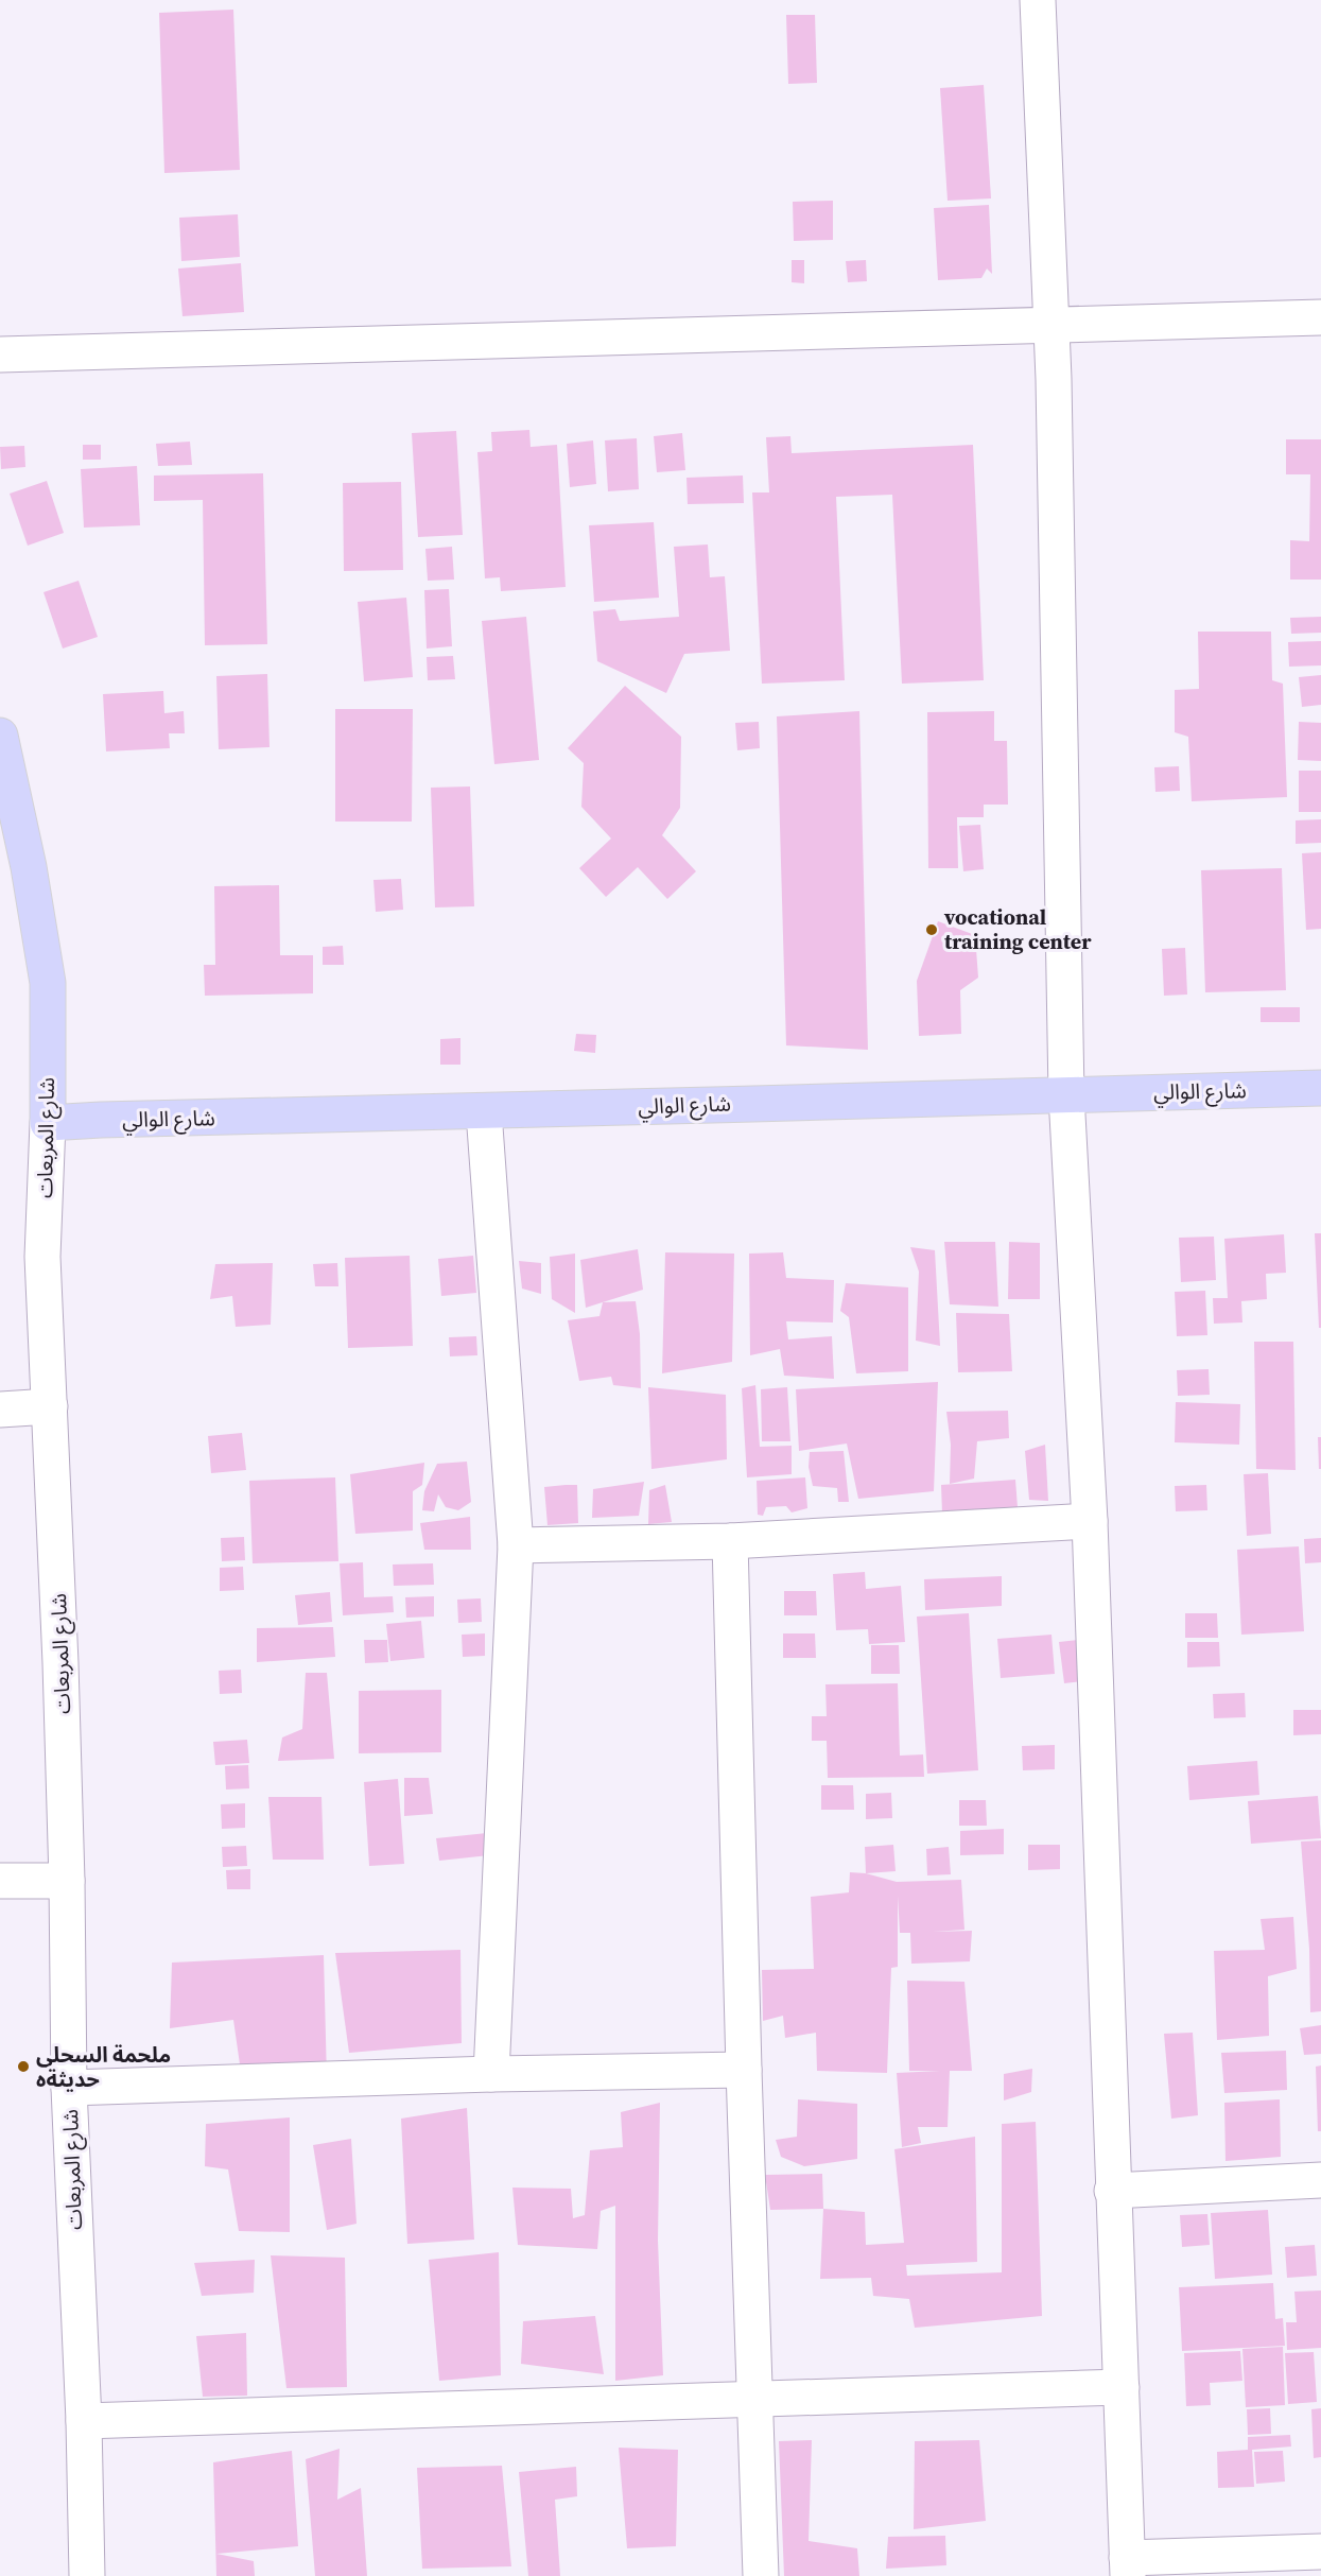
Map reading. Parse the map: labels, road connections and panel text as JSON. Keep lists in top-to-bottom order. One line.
{"streets":{"main road":["شارع الوالي","شارع المربعات"]},"crossings":[["شارع الوالي","شارع المربعات"]],"places":["vocational training center","ملحمة السحلى حديثةه"]}
